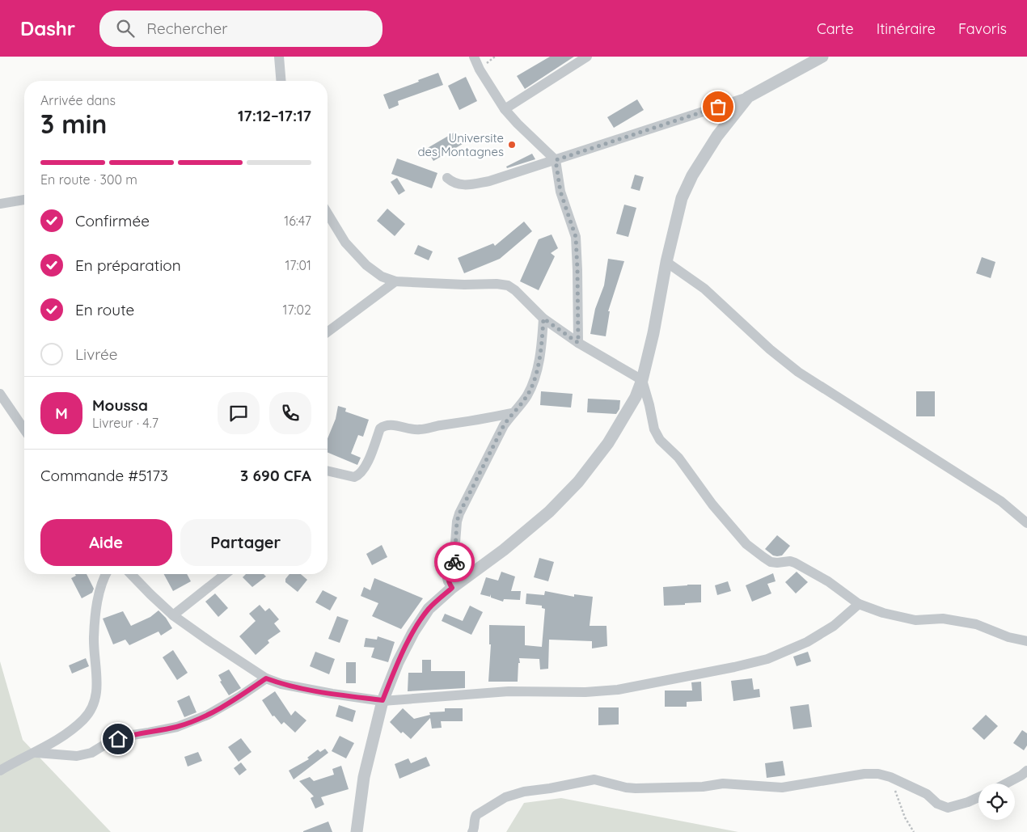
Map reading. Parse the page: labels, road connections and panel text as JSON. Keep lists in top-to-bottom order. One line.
{"places":["Universite des Montagnes"],"page":{"header":"Dashr","search":"Rechercher","nav":["Carte","Itinéraire","Favoris"],"heading":["3 min","Arrivée dans","17:12–17:17"],"panel":["Moussa","Livreur · 4.7","Commande #5173","3 690 CFA"],"bar":"En route · 300 m","list":[["Confirmée","16:47"],["En préparation","17:01"],["En route","17:02"],"Livrée"],"round":"M","buttons":["Aide","Partager"]}}
